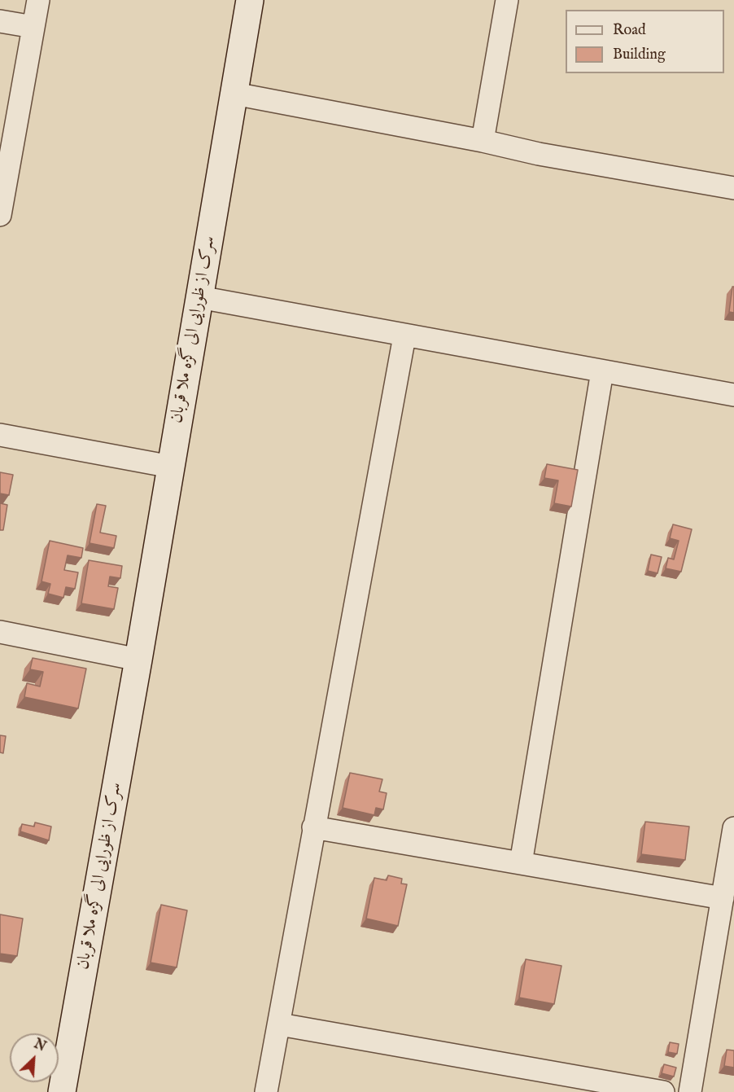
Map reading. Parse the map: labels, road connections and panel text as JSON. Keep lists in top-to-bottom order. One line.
{"streets":{"street":["سرک از ظورایی الی گزه ملا قربان"]},"legend":["Road","Building"],"north":"top right"}
